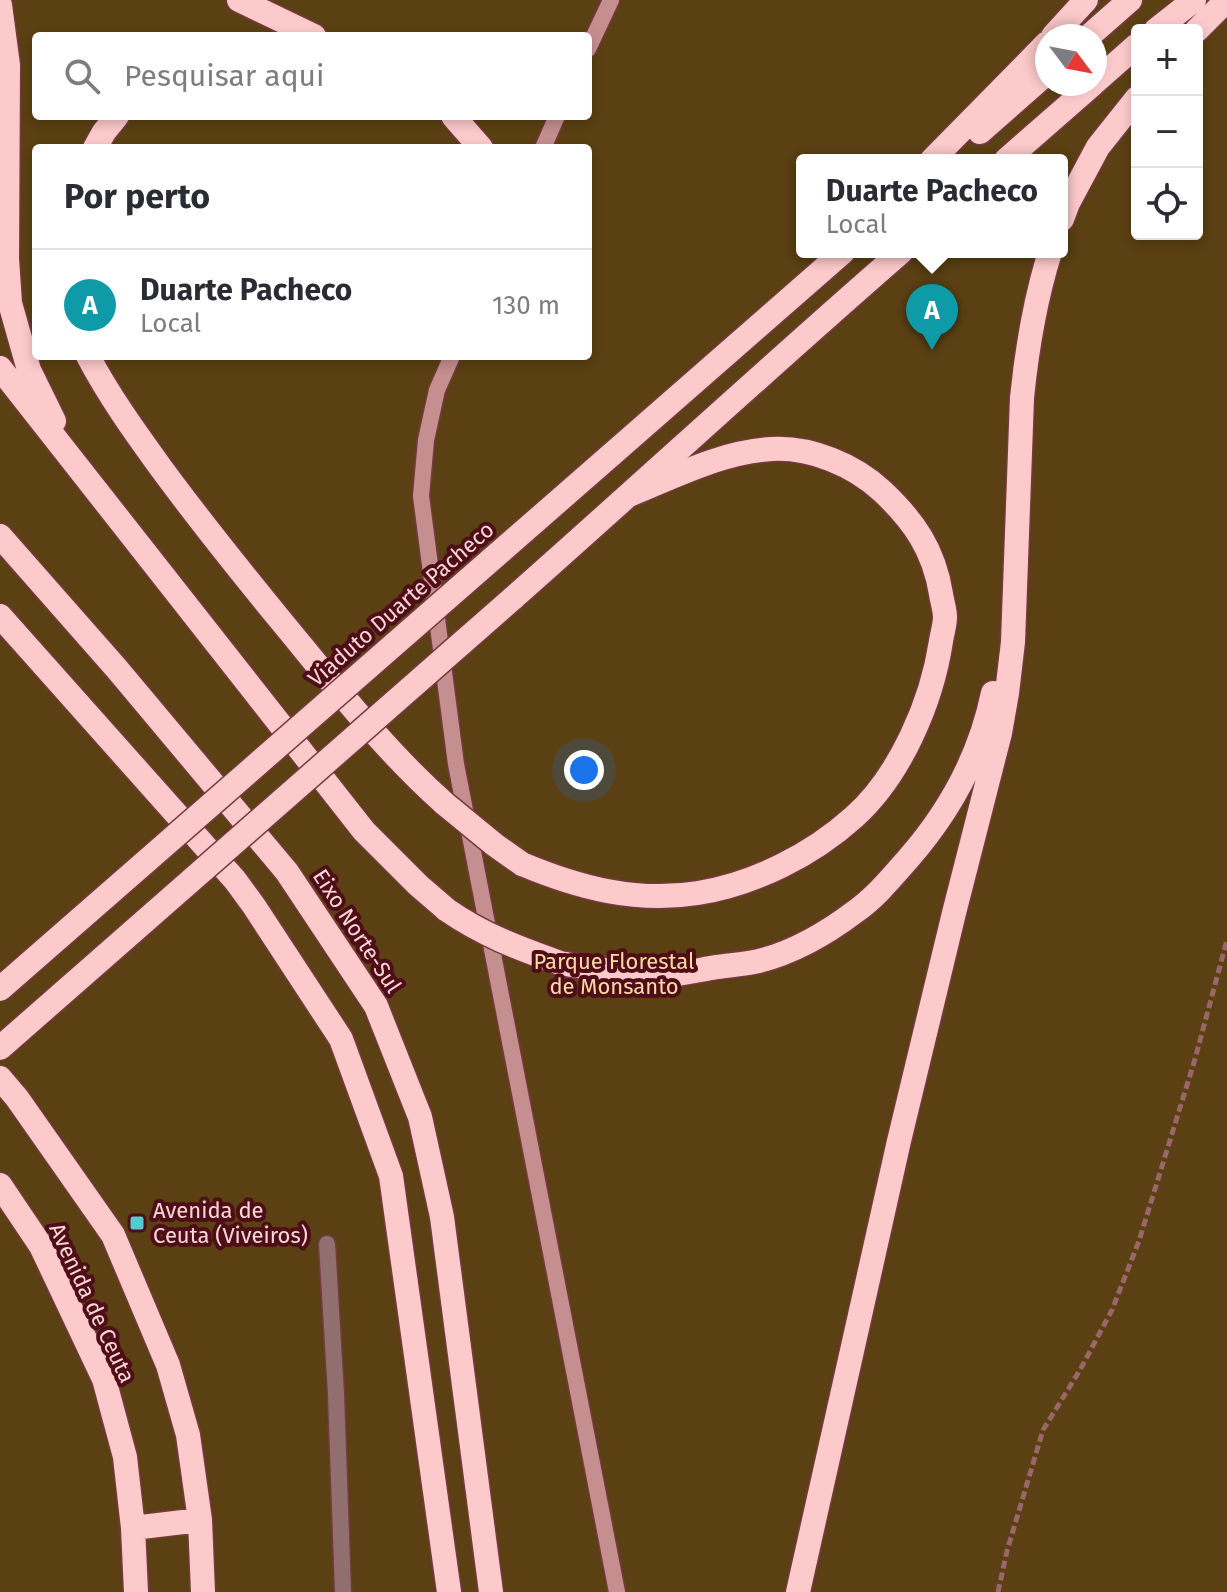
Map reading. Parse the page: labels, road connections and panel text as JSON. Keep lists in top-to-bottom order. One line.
{"streets":{"highway":["Viaduto Duarte Pacheco","Eixo Norte-Sul","Avenida de Ceuta"]},"parks":["Parque Florestal de Monsanto"],"places":{"transit":["Avenida de Ceuta (Viveiros)"]},"north":"bottom right","page":{"map_buttons":["+","−"],"search":"Pesquisar aqui","heading":"Por perto","popup":["Duarte Pacheco","Local"],"list":[{"mark":"A","name":"Duarte Pacheco","note":"Local","value":"130 m"}],"pins":"A"}}
